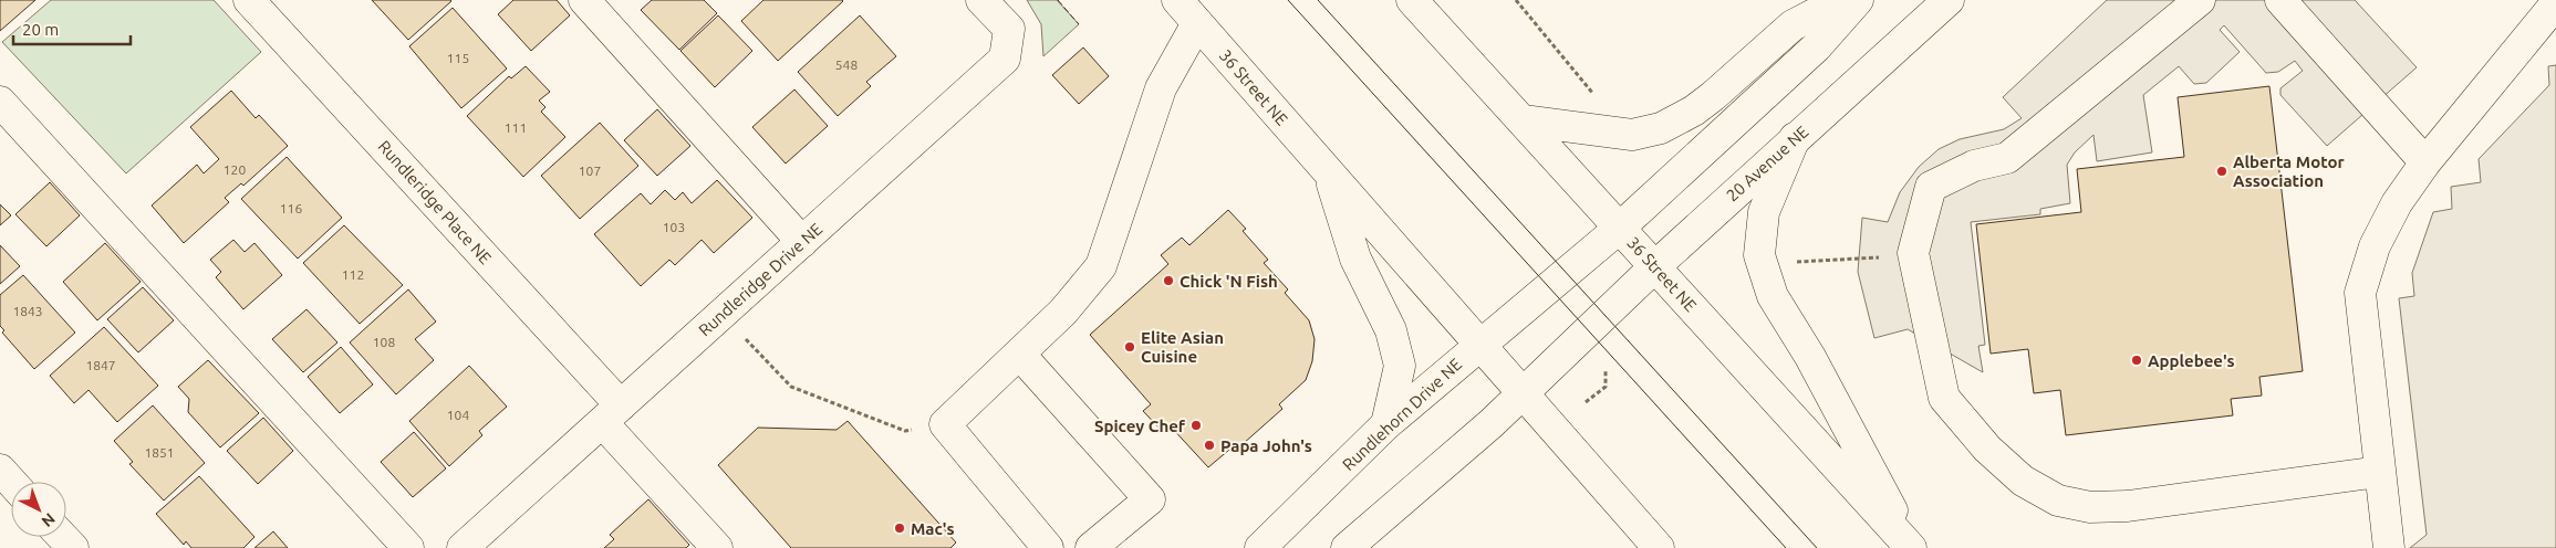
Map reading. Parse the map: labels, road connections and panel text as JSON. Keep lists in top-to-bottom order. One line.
{"streets":{"street":["36 Street NE","20 Avenue NE","Rundleridge Place NE","Rundleridge Drive NE","Rundlehorn Drive NE"]},"crossings":[["36 Street NE","20 Avenue NE"],["36 Street NE","Rundlehorn Drive NE"],["Rundleridge Place NE","Rundleridge Drive NE"]],"places":["Alberta Motor Association","Chick 'N Fish","Elite Asian Cuisine","Applebee's","Spicey Chef","Papa John's","Mac's"],"house_numbers":["115","548","111","120","107","116","103","112","1843","108","1847","104","1851"],"scale_bar":"20 m","north":"bottom right"}
